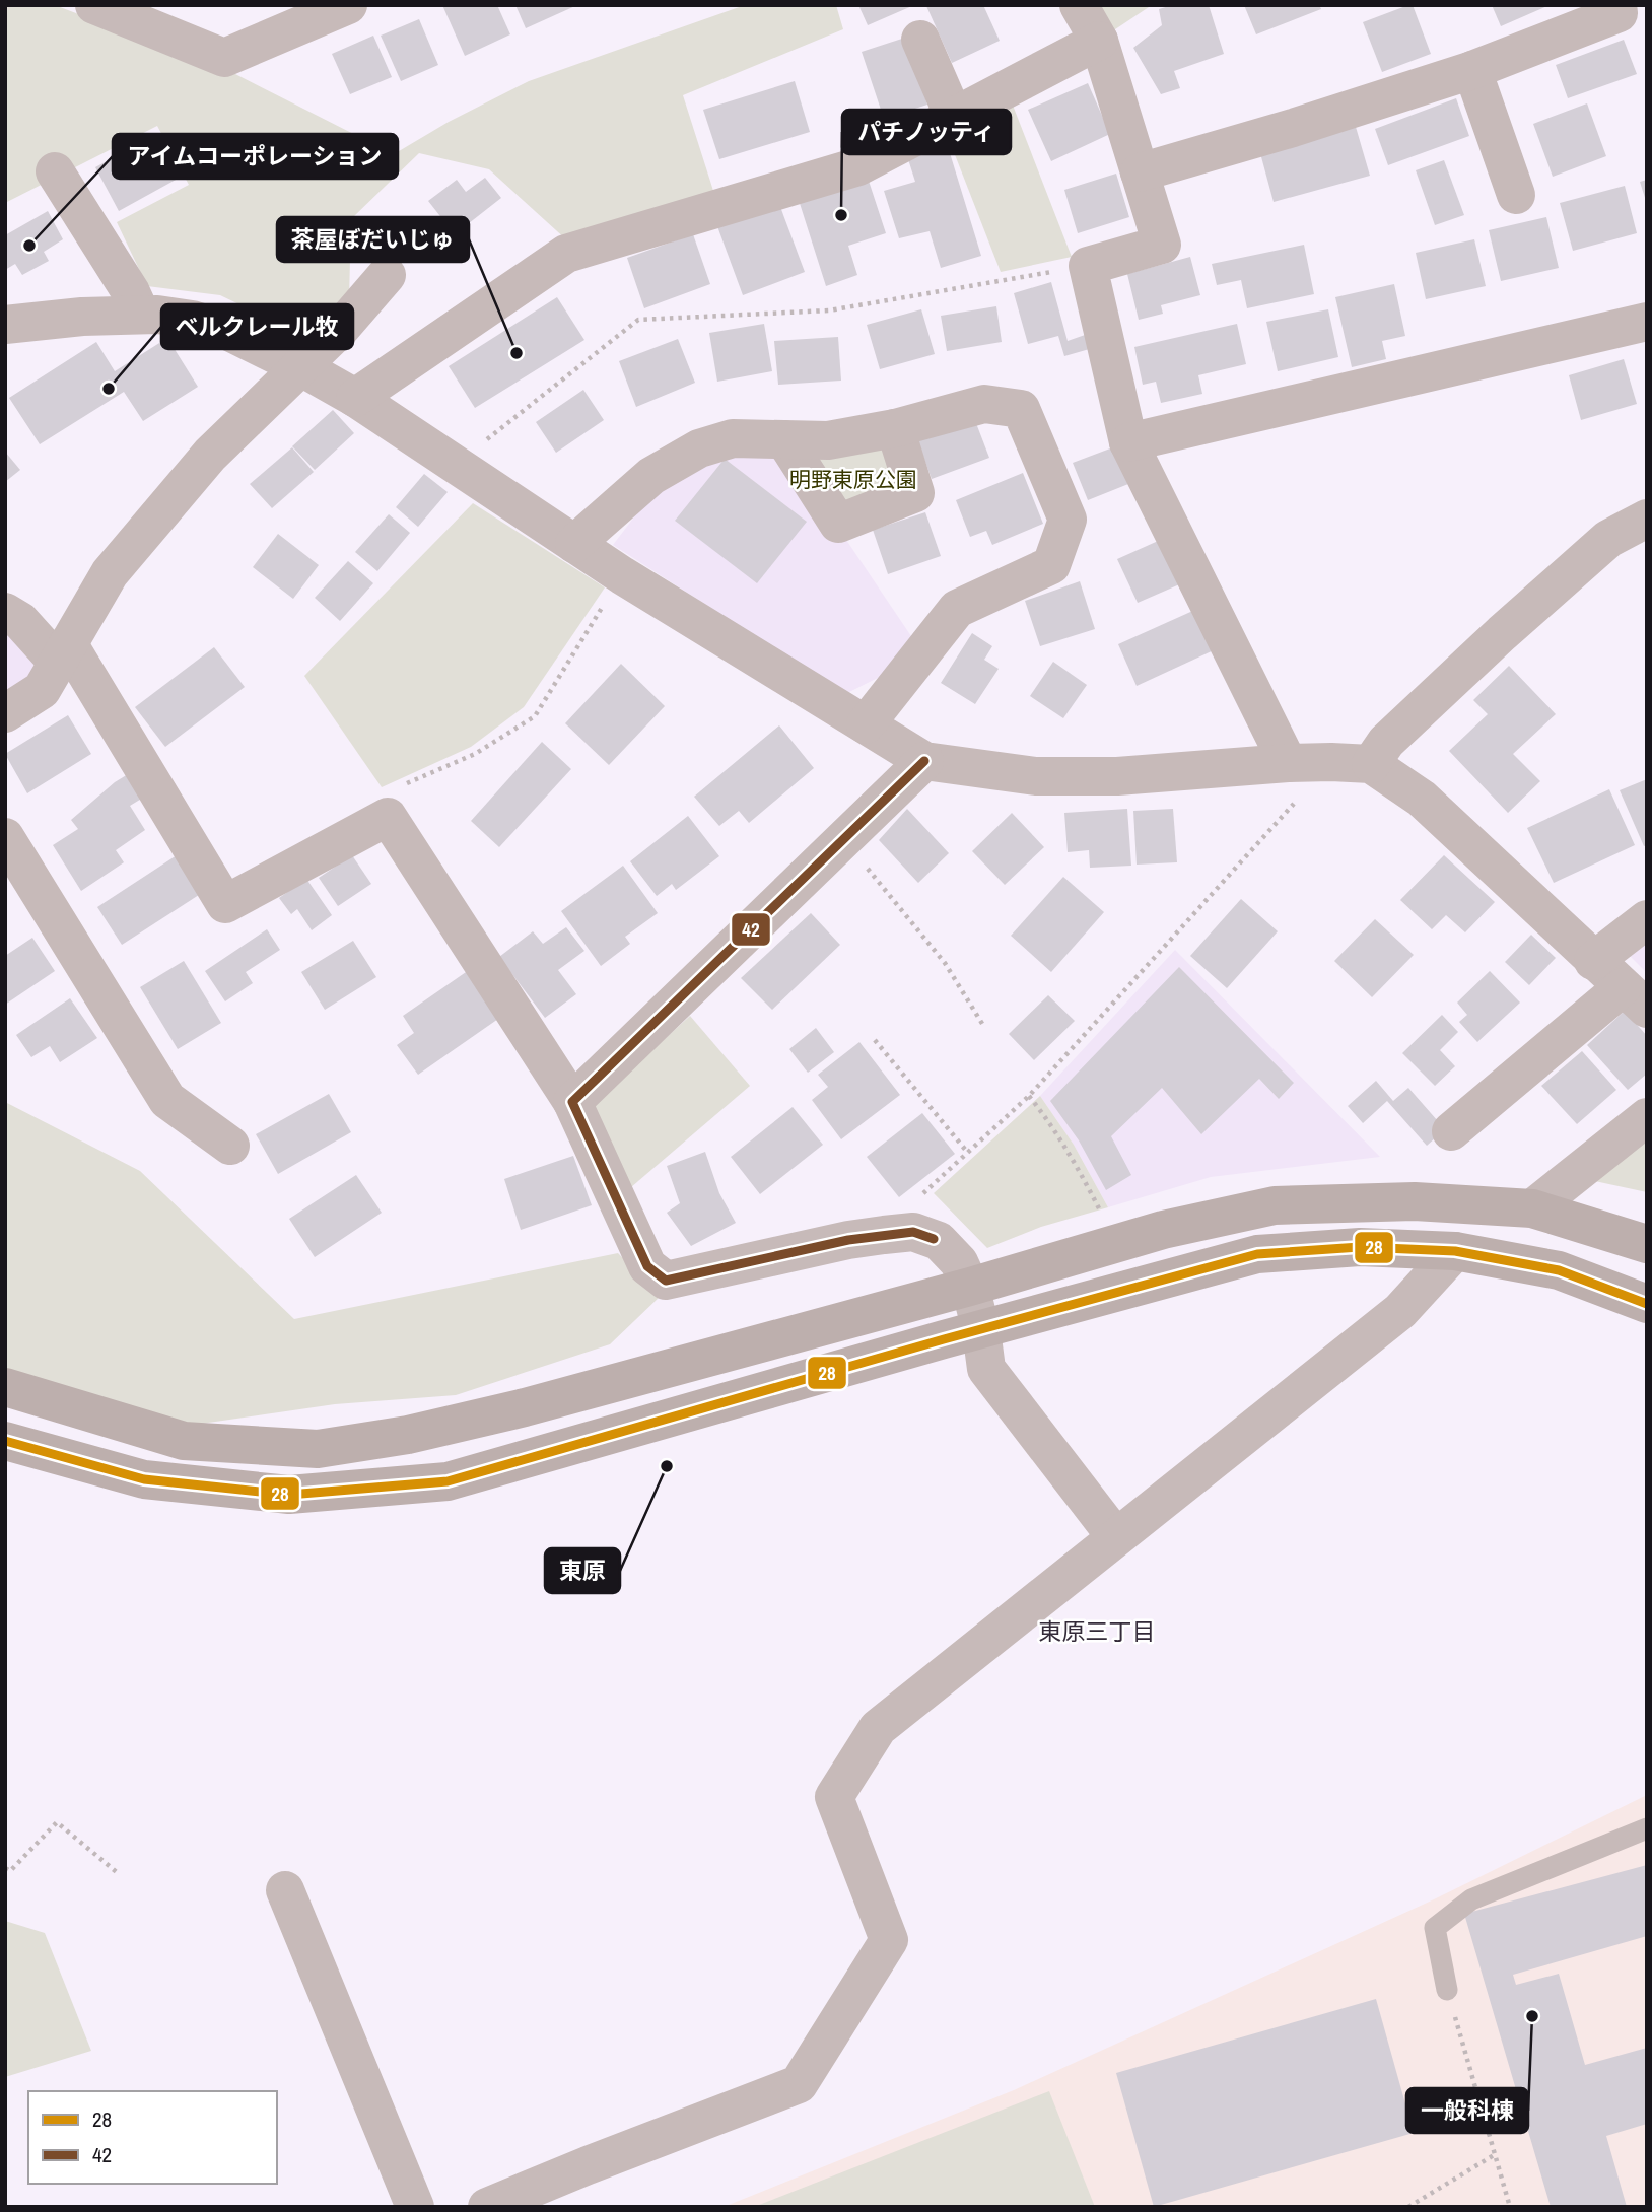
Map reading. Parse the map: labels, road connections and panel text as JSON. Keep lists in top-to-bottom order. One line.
{"districts":["東原三丁目"],"parks":["明野東原公園"],"places":["パチノッティ","アイムコーポレーション","茶屋ぼだいじゅ","ベルクレール牧","東原","一般科棟"],"lines":["transit line 42","transit line 28"],"legend":["28","42"]}
